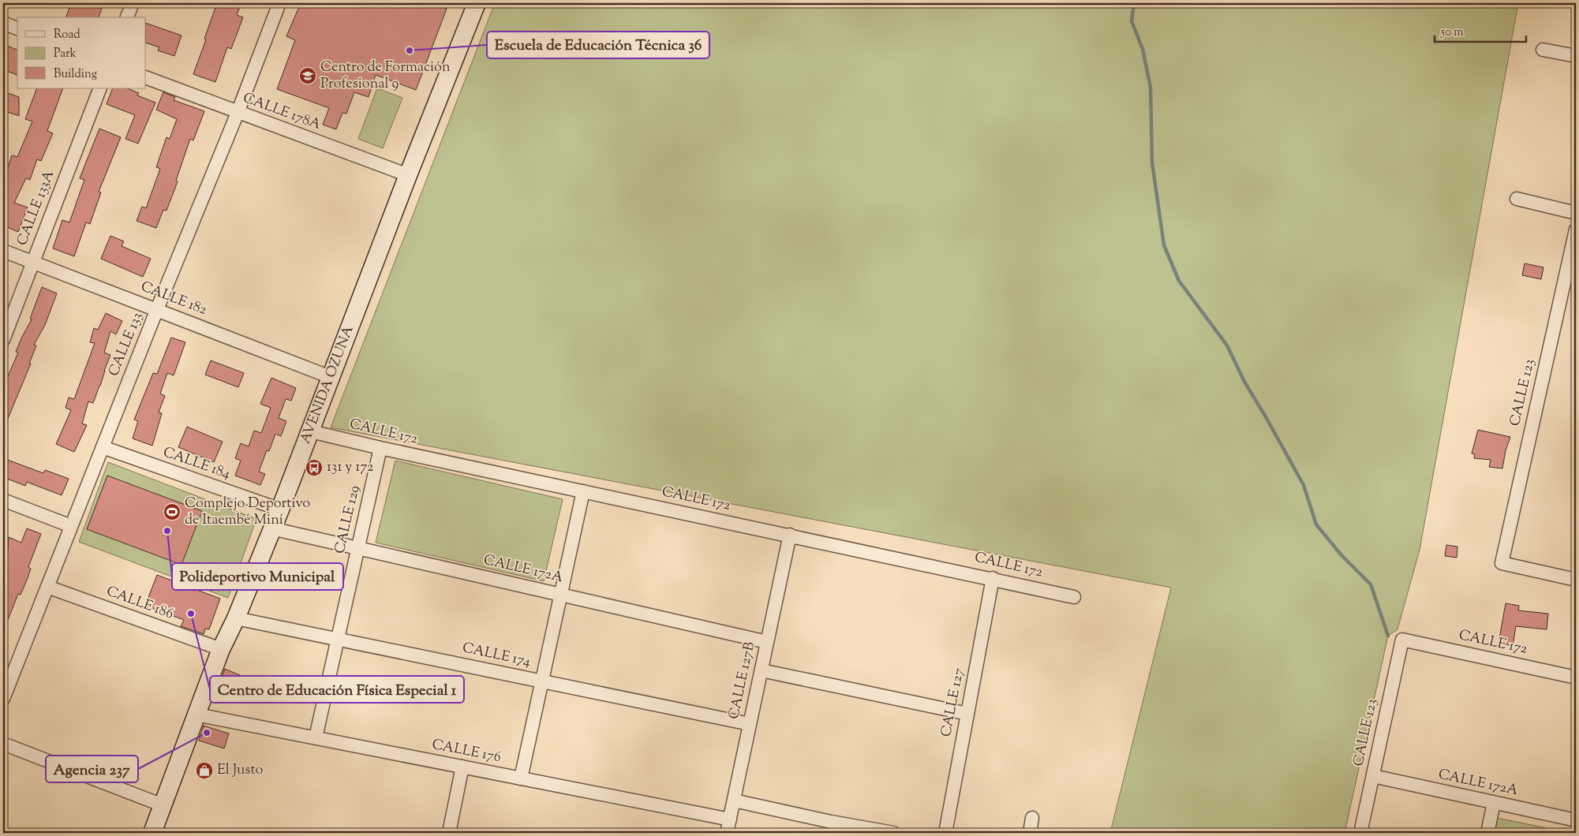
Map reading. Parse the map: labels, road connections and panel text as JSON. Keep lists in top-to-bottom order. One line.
{"streets":{"main road":["AVENIDA OZUNA"],"street":["CALLE 178A","CALLE 133A","CALLE 182","CALLE 133","CALLE 123","CALLE 172","CALLE 184","CALLE 129","CALLE 172A","CALLE 186","CALLE 174","CALLE 127B","CALLE 127","CALLE 176"]},"crossings":[["CALLE 178A","CALLE 133"],["CALLE 178A","AVENIDA OZUNA"],["CALLE 133A","CALLE 182"],["CALLE 182","CALLE 133"],["CALLE 182","AVENIDA OZUNA"],["CALLE 133","CALLE 184"],["CALLE 133","CALLE 186"],["AVENIDA OZUNA","CALLE 172"],["AVENIDA OZUNA","CALLE 184"],["AVENIDA OZUNA","CALLE 172A"],["AVENIDA OZUNA","CALLE 186"],["AVENIDA OZUNA","CALLE 174"],["AVENIDA OZUNA","CALLE 176"],["CALLE 123","CALLE 172"],["CALLE 123","CALLE 172A"],["CALLE 172","CALLE 129"],["CALLE 172","CALLE 127B"],["CALLE 172","CALLE 127"],["CALLE 129","CALLE 172A"],["CALLE 129","CALLE 174"],["CALLE 129","CALLE 176"],["CALLE 172A","CALLE 127B"],["CALLE 174","CALLE 127B"],["CALLE 127B","CALLE 176"]],"places":{"other":["Escuela de Educación Técnica 36","Polideportivo Municipal","Centro de Educación Física Especial 1","Agencia 237"],"school or university":["Centro de Formación Profesional 9"],"bus stop":["131 y 172"],"sports":["Complejo Deportivo de Itaembé Miní"],"shop":["El Justo"]},"legend":["Road","Park","Building"],"scale_bar":"50 m"}
